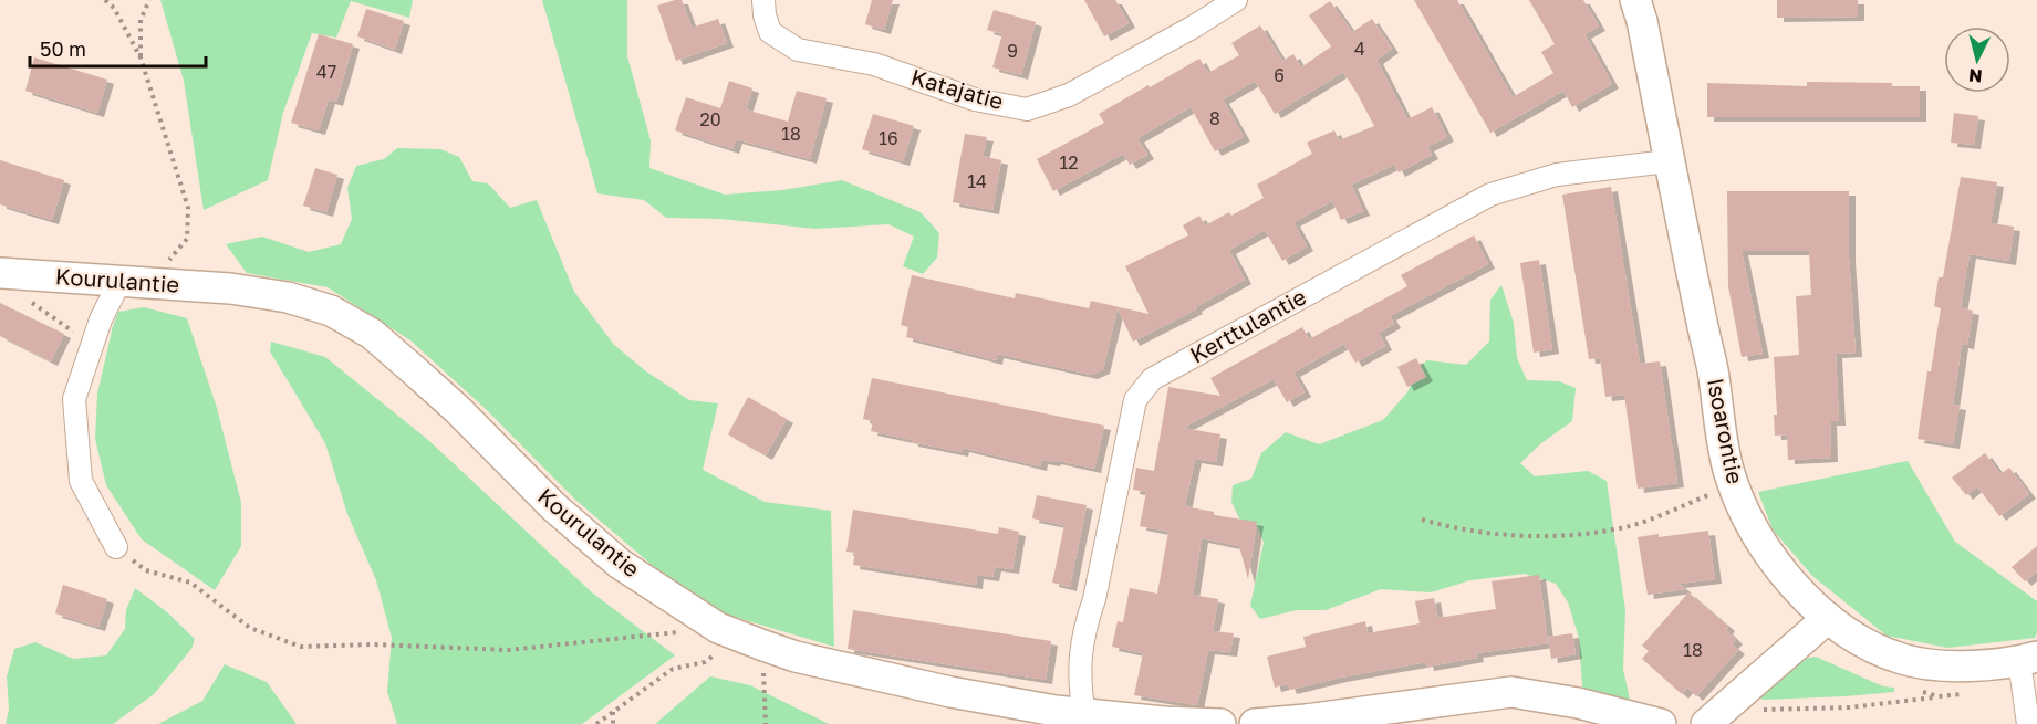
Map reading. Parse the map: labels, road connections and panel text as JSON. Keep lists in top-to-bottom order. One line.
{"streets":{"street":["Katajatie","Kourulantie","Kerttulantie","Isoarontie"]},"crossings":[["Kourulantie","Kerttulantie"],["Kerttulantie","Isoarontie"]],"house_numbers":["4","9","47","6","8","20","18","16","12","14","18"],"scale_bar":"50 m","north":"bottom"}
